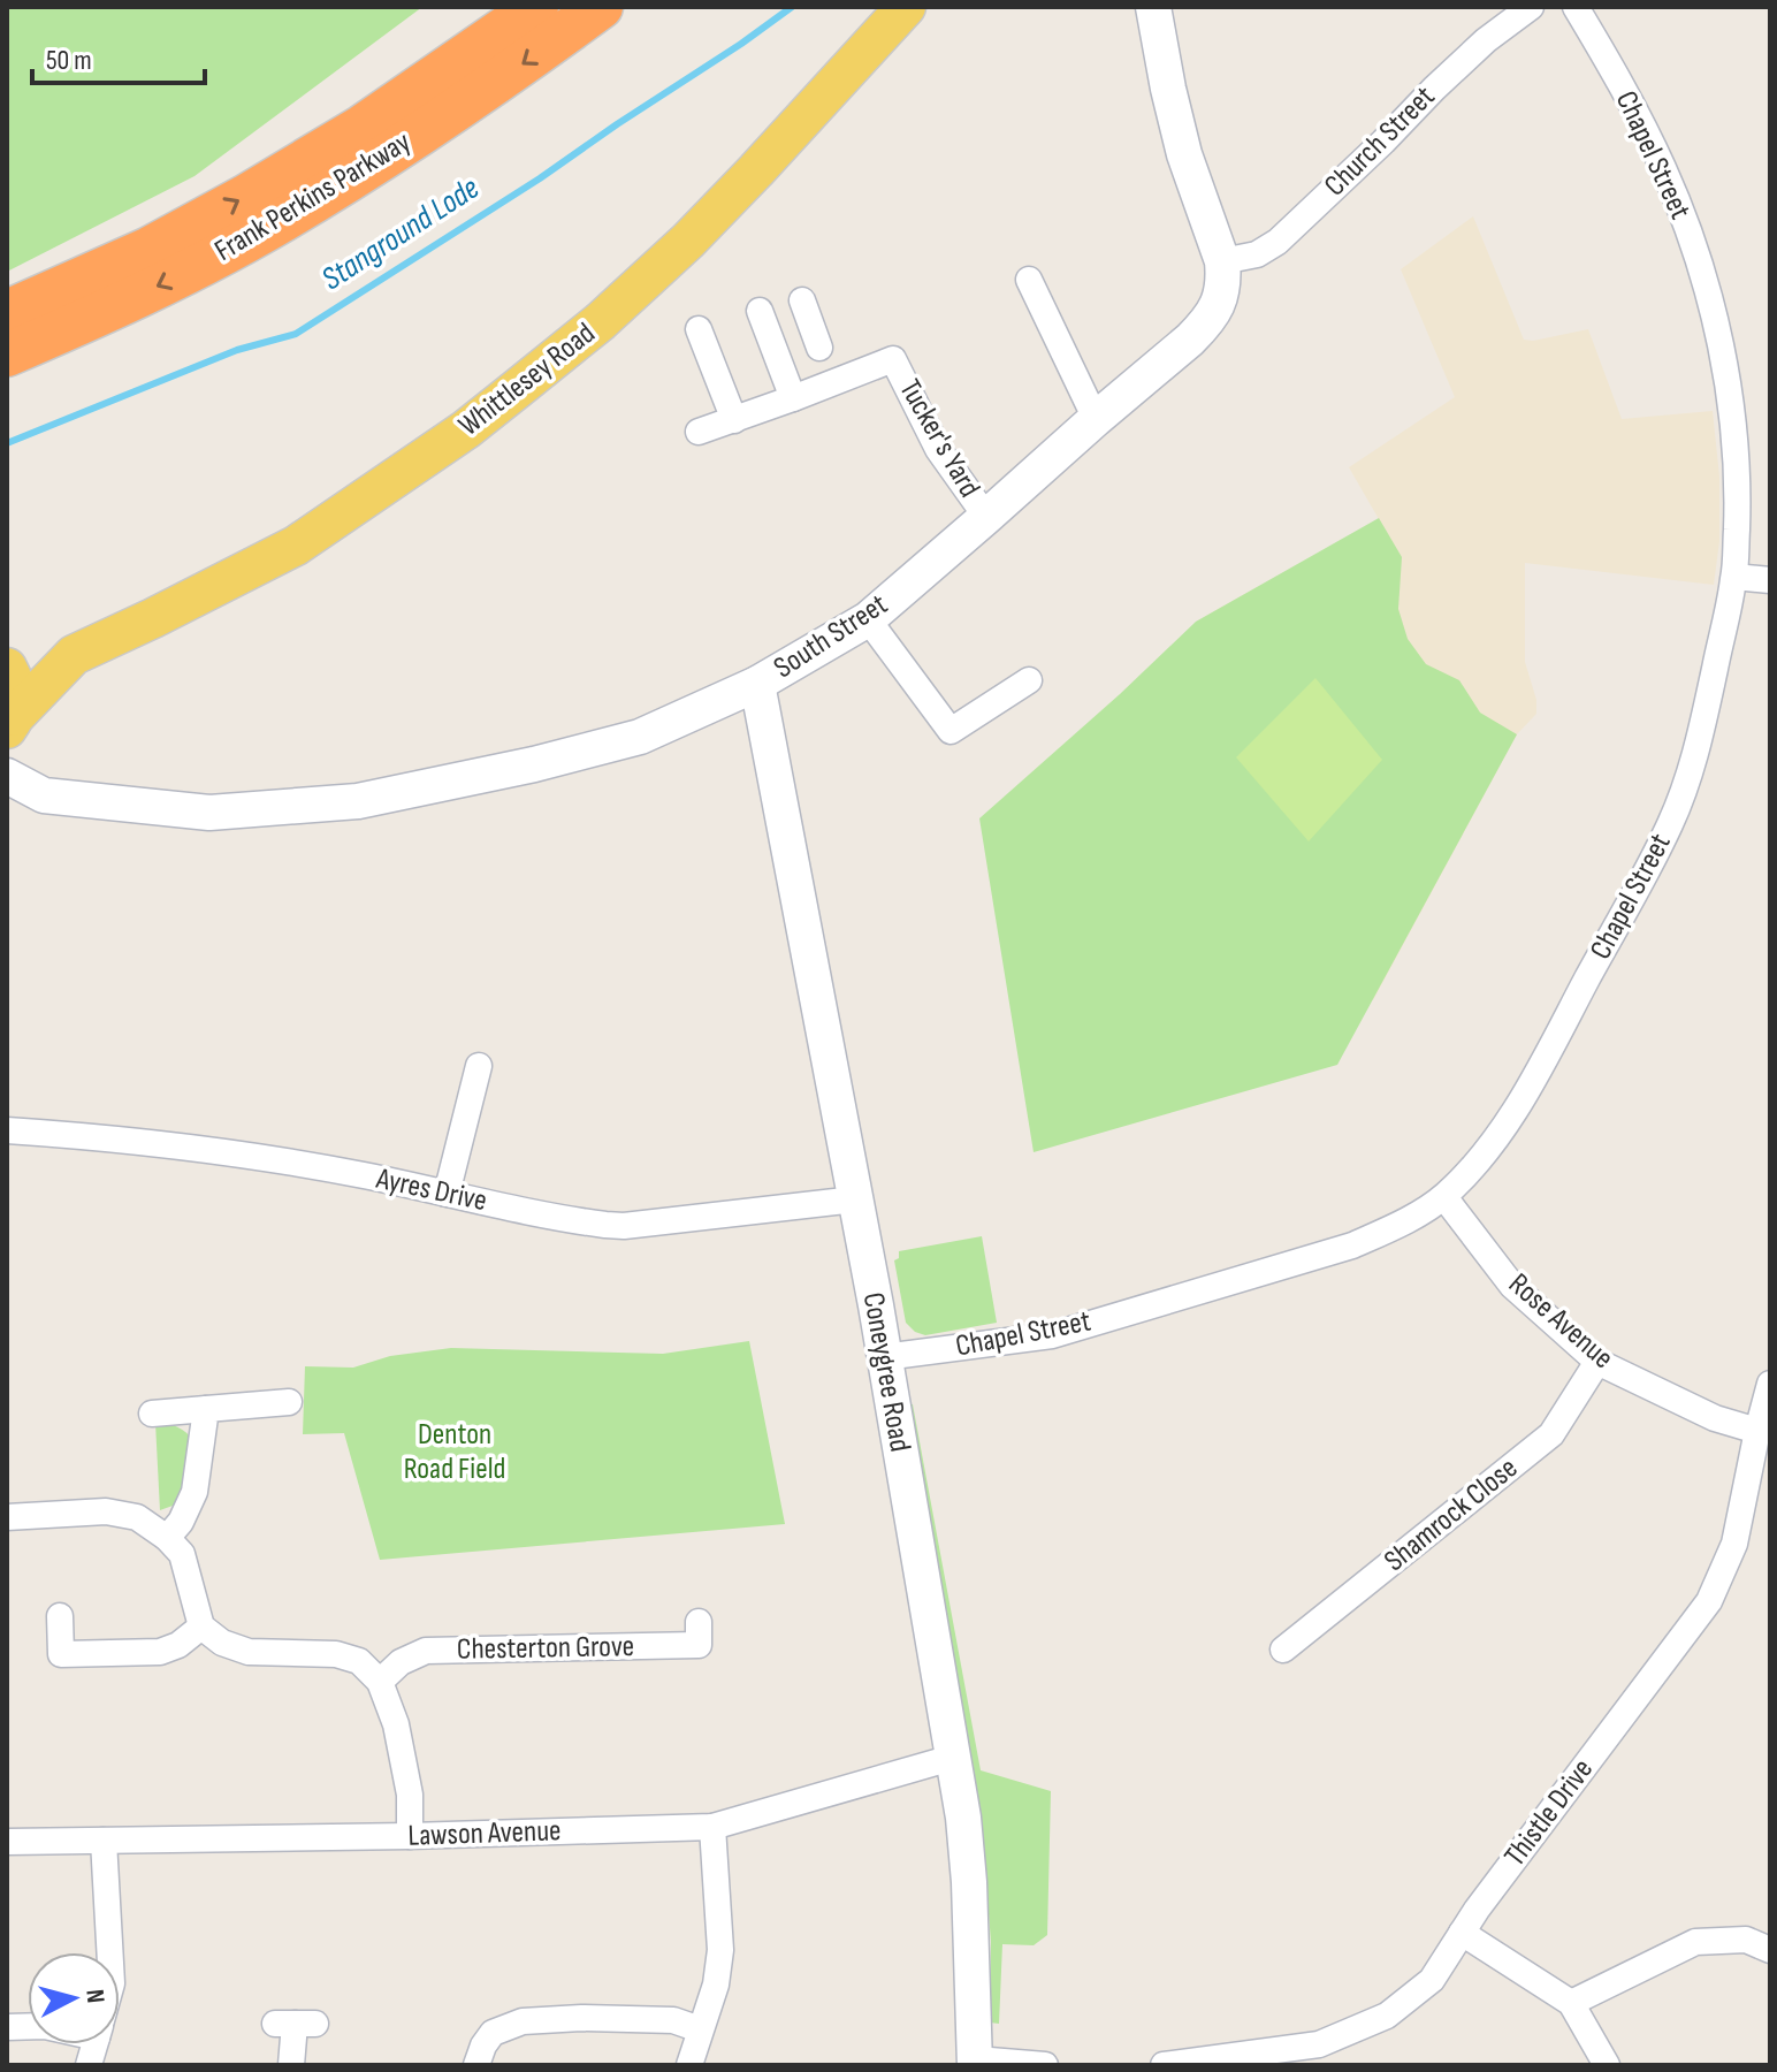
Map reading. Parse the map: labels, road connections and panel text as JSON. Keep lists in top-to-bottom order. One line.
{"streets":{"highway":["Frank Perkins Parkway"],"main road":["Whittlesey Road"],"street":["Church Street","Chapel Street","Tucker's Yard","South Street","Ayres Drive","Rose Avenue","Coneygree Road","Shamrock Close","Chesterton Grove","Thistle Drive","Lawson Avenue"]},"crossings":[["Church Street","South Street"],["Chapel Street","Rose Avenue"],["Chapel Street","Coneygree Road"],["Tucker's Yard","South Street"],["South Street","Coneygree Road"],["Ayres Drive","Coneygree Road"],["Rose Avenue","Shamrock Close"],["Rose Avenue","Thistle Drive"],["Coneygree Road","Lawson Avenue"]],"water":["Stanground Lode"],"parks":["Denton Road Field"],"scale_bar":"50 m","north":"right"}
